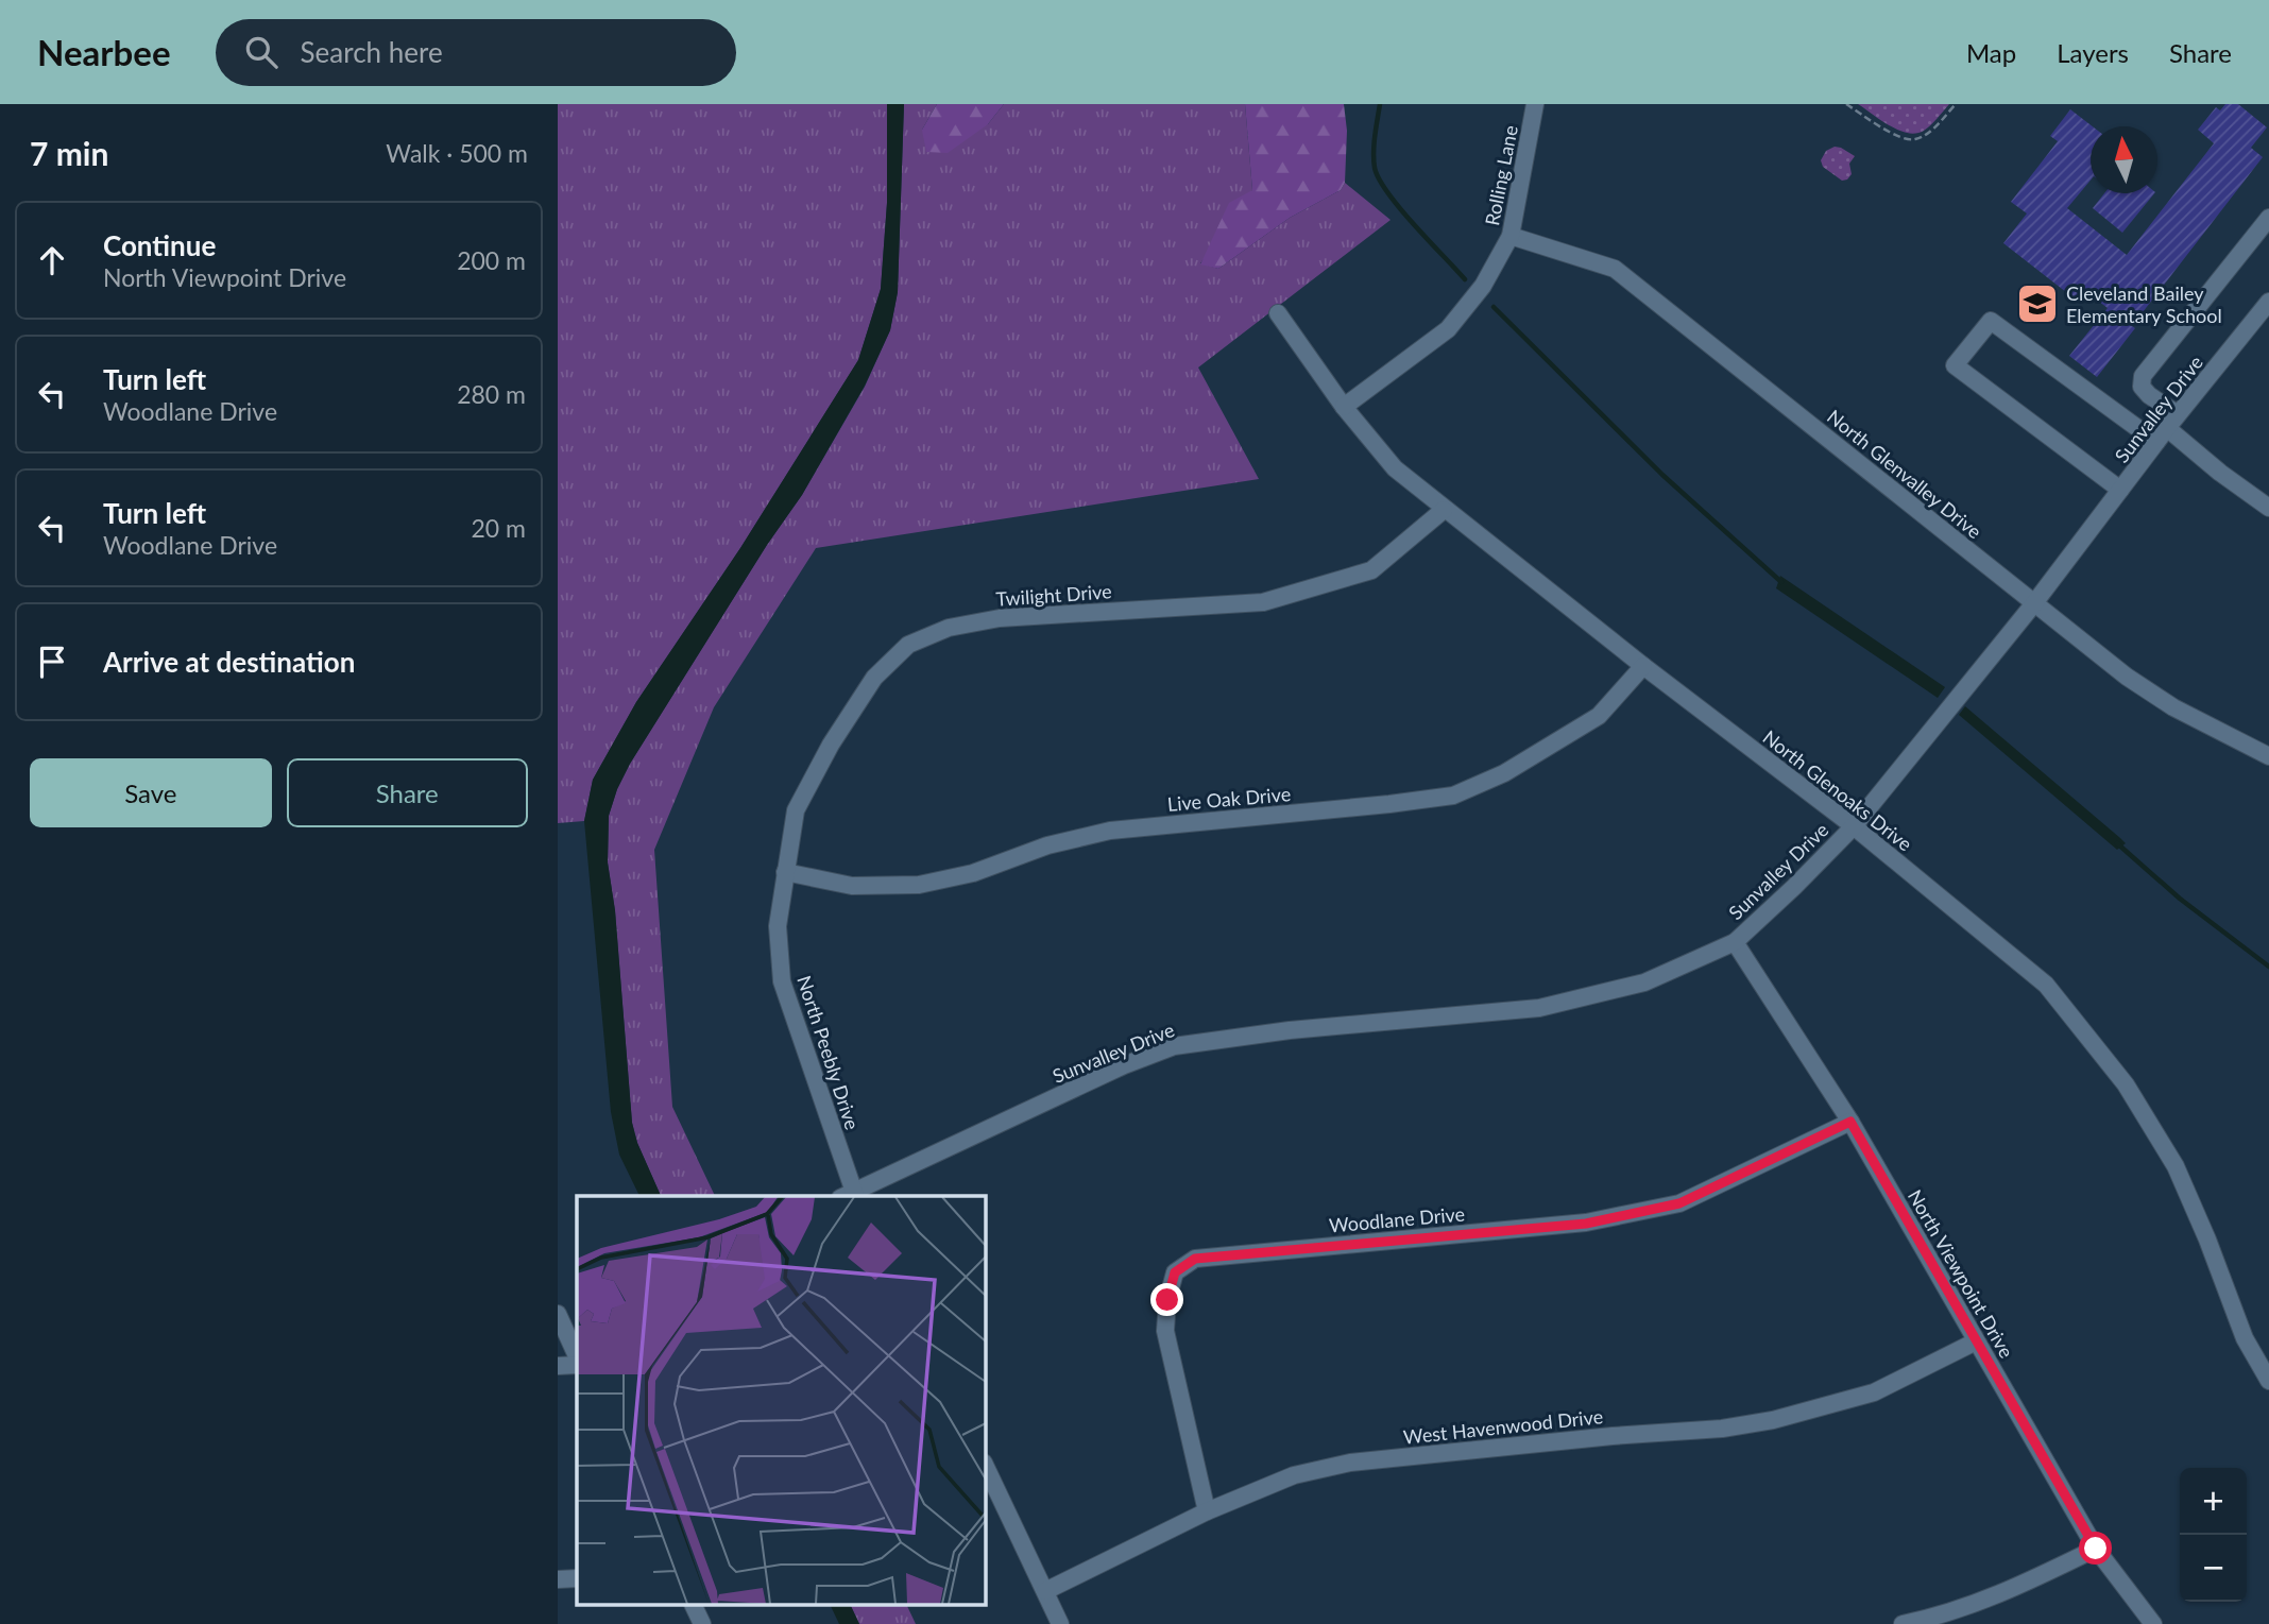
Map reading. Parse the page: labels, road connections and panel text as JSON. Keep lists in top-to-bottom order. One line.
{"streets":{"street":["Rolling Lane","Sunvalley Drive","North Glenvalley Drive","Twilight Drive","North Glenoaks Drive","Live Oak Drive","North Peebly Drive","Woodlane Drive","North Viewpoint Drive","West Havenwood Drive"]},"crossings":[["Rolling Lane","North Glenvalley Drive"],["Rolling Lane","North Glenoaks Drive"],["Sunvalley Drive","North Glenvalley Drive"],["Sunvalley Drive","North Glenoaks Drive"],["Sunvalley Drive","North Peebly Drive"],["Sunvalley Drive","North Viewpoint Drive"],["Twilight Drive","North Glenoaks Drive"],["Twilight Drive","Live Oak Drive"],["Twilight Drive","North Peebly Drive"],["North Glenoaks Drive","Live Oak Drive"],["Live Oak Drive","North Peebly Drive"],["Woodlane Drive","North Viewpoint Drive"],["Woodlane Drive","West Havenwood Drive"],["North Viewpoint Drive","West Havenwood Drive"]],"places":{"school or university":["Cleveland Bailey Elementary School"]},"north":"top","page":{"header":"Nearbee","search":"Search here","nav":["Map","Layers","Share"],"heading":["7 min","Walk · 500 m"],"list":[["Continue","North Viewpoint Drive","200 m"],["Turn left","Woodlane Drive","280 m"],["Turn left","Woodlane Drive","20 m"],"Arrive at destination"],"buttons":["Save","Share"],"map_buttons":["+","−"]}}
